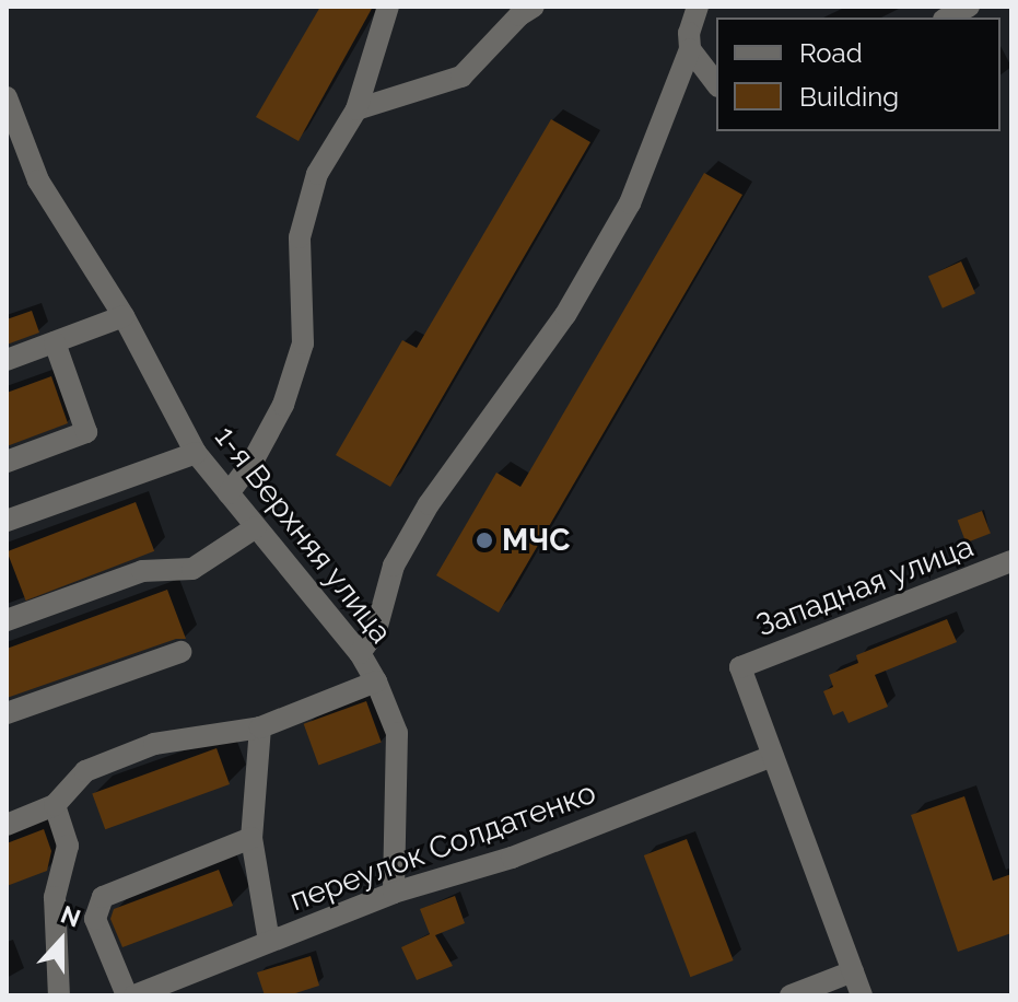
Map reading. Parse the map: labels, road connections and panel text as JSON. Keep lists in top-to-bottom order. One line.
{"streets":{"street":["1-я Верхняя улица","Западная улица","переулок Солдатенко"]},"crossings":[["1-я Верхняя улица","переулок Солдатенко"],["Западная улица","переулок Солдатенко"]],"places":["МЧС"],"legend":["Road","Building"],"north":"top"}
